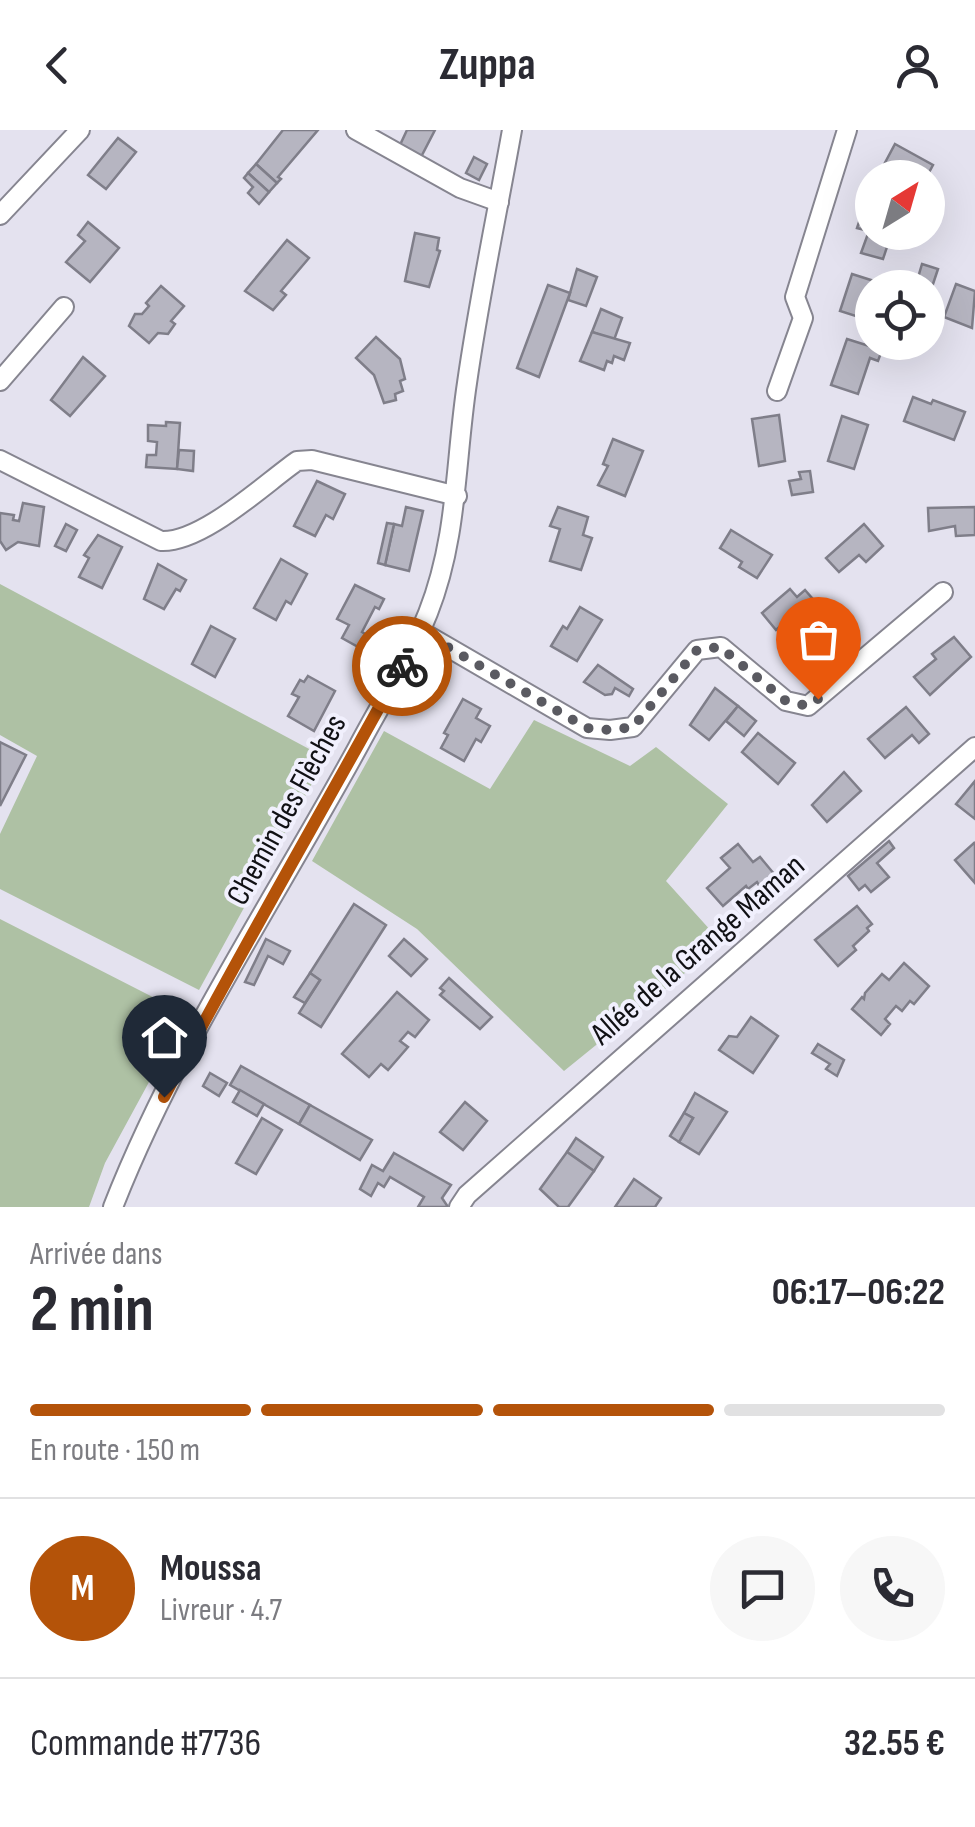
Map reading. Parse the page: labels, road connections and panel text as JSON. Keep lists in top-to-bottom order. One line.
{"streets":{"street":["Chemin des Flèches","Allée de la Grange Maman"]},"north":"top right","page":{"header":"Zuppa","heading":["2 min","Arrivée dans","06:17–06:22"],"panel":["Moussa","Livreur · 4.7","Commande #7736","32.55 €"],"bar":"En route · 150 m","round":"M"}}
